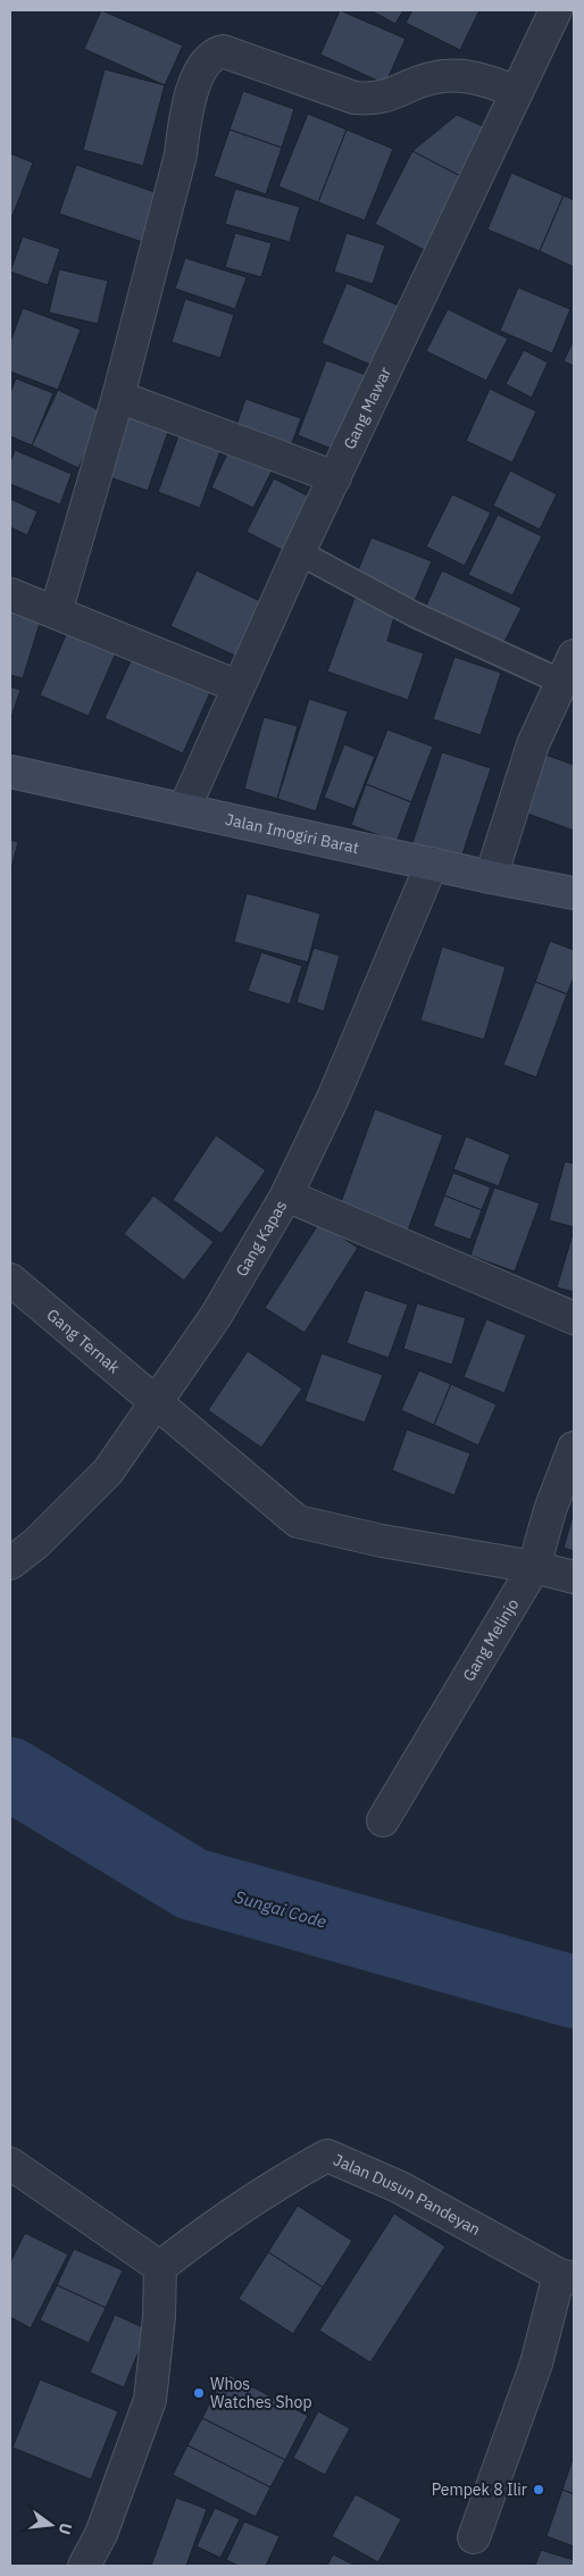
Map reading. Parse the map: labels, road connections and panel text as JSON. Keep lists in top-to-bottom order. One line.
{"streets":{"main road":["Jalan Imogiri Barat"],"street":["Gang Mawar","Gang Kapas","Gang Ternak","Gang Melinjo","Jalan Dusun Pandeyan"]},"crossings":[["Gang Mawar","Jalan Imogiri Barat"],["Jalan Imogiri Barat","Gang Kapas"],["Gang Kapas","Gang Ternak"],["Gang Ternak","Gang Melinjo"]],"water":["Sungai Code"],"places":["Whos Watches Shop","Pempek 8 Ilir"],"north":"right"}
